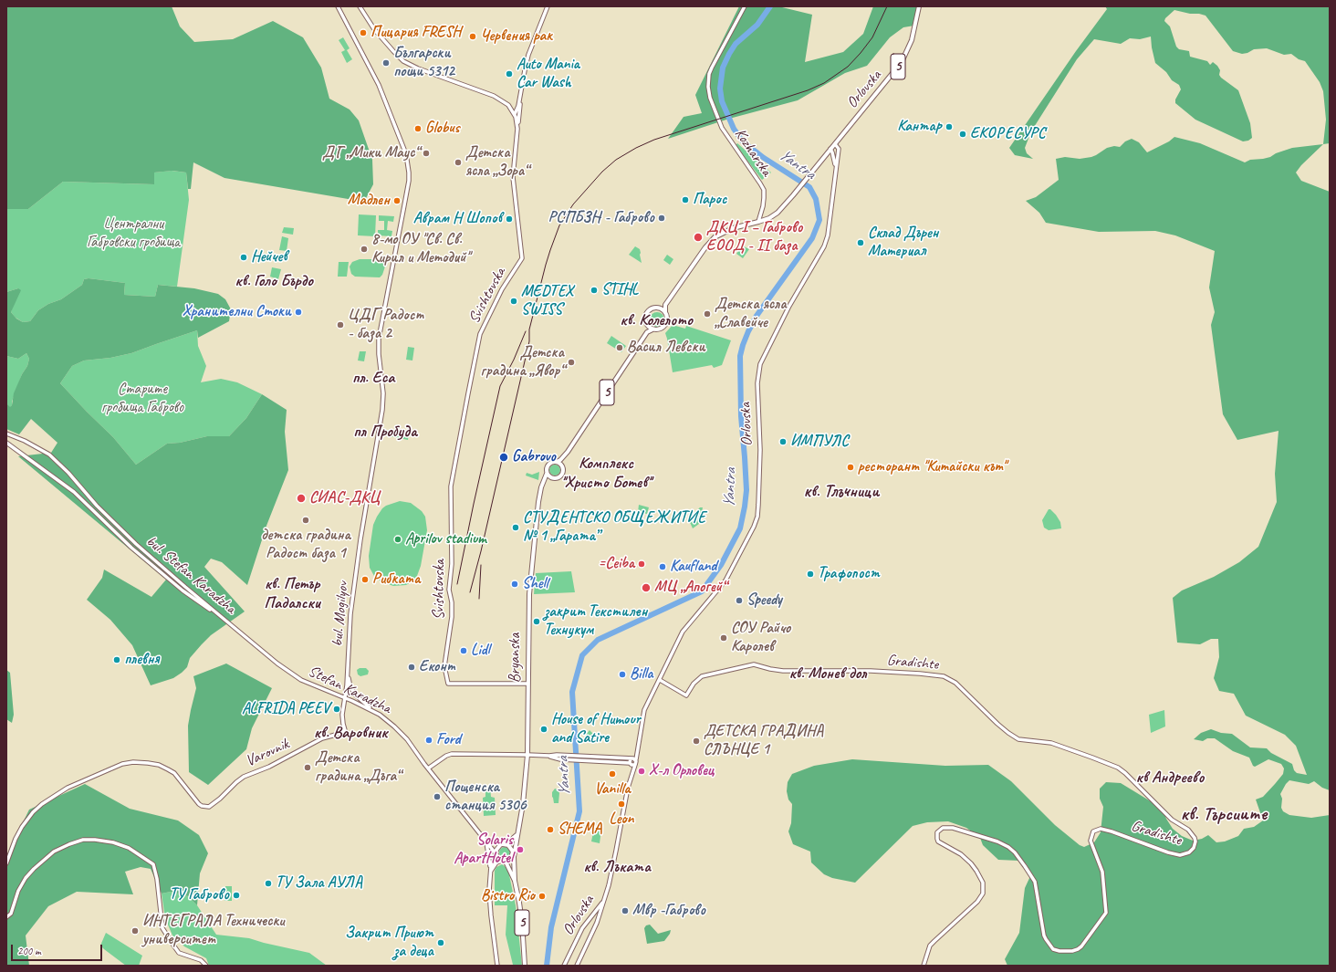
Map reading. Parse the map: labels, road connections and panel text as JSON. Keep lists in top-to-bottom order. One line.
{"streets":{"main road":["5","Orlovska","Bryanska"],"street":["Kozharska","Svishtovska","bul. Stefan Karadzha","bul. Mogilyov","Gradishte","Stefan Karadzha","Varovnik"]},"crossings":[["5","Orlovska"],["5","Kozharska"],["5","Bryanska"],["5","Stefan Karadzha"],["Orlovska","Gradishte"],["Svishtovska","Bryanska"],["bul. Stefan Karadzha","Stefan Karadzha"],["bul. Mogilyov","Stefan Karadzha"],["bul. Mogilyov","Varovnik"]],"districts":["кв. Голо Бърдо","кв. Колелото","пл. Еса","пл Пробуда","Комплекс ''Христо Ботев''","кв. Тлъчници","кв. Петър Падалски","кв. Монев дол","кв. Варовник","кв Андреево","кв. Търсиите","кв. Лъката"],"water":["Yantra"],"parks":["Централни Габровски гробища","Старите гробища Габрово"],"places":["Пицария FRESH","Червения рак","Български пощи 5312","Auto Mania Car Wash","Кантар","Globus","ЕКОРЕСУРС","ДГ „Мики Маус“","Детска ясла „Зора“","Парос","Мадлен","РСПБЗН - Габрово","Аврам Н Шопов","ДКЦ І – Габрово ЕООД - II база","Склад Дърен Материал","8-мо ОУ \"Св. Св. Кирил и Методий\"","Нейчев","STIHL","MEDTEX SWISS","Хранителни Стоки","Детска ясла „Славейче","ЦДГ Радост - база 2","Васил Левски","Детска градина „Явор“","ИМПУЛС","Gabrovo","ресторант \"Китайски кът\"","СИАС-ДКЦ","детска градина Радост база 1","СТУДЕНТСКО ОБЩЕЖИТИЕ № 1 „Гарата”","Aprilov stadium","=Ceiba","Kaufland","Трафопост","Рибката","Shell","МЦ „Апогей“","Speedy","закрит Текстилен Технукум","СОУ Райчо Каролев","Lidl","плевня","Еконт","Billa","ALFRIDA PEEV","House of Humour and Satire","Ford","ДЕТСКА ГРАДИНА СЛЪНЦЕ 1","Детска градина „Дъга“","Х-л Орловец","Vanilla","Пощенска станция 5306","Leon","SHEMA","Solaris ApartHotel","ТУ Зала АУЛА","ТУ Габрово","Bistro Rio","Мвр -Габрово","ИНТЕГРАЛА Технически университет","Закрит Приют за деца"],"scale_bar":"200 m"}
